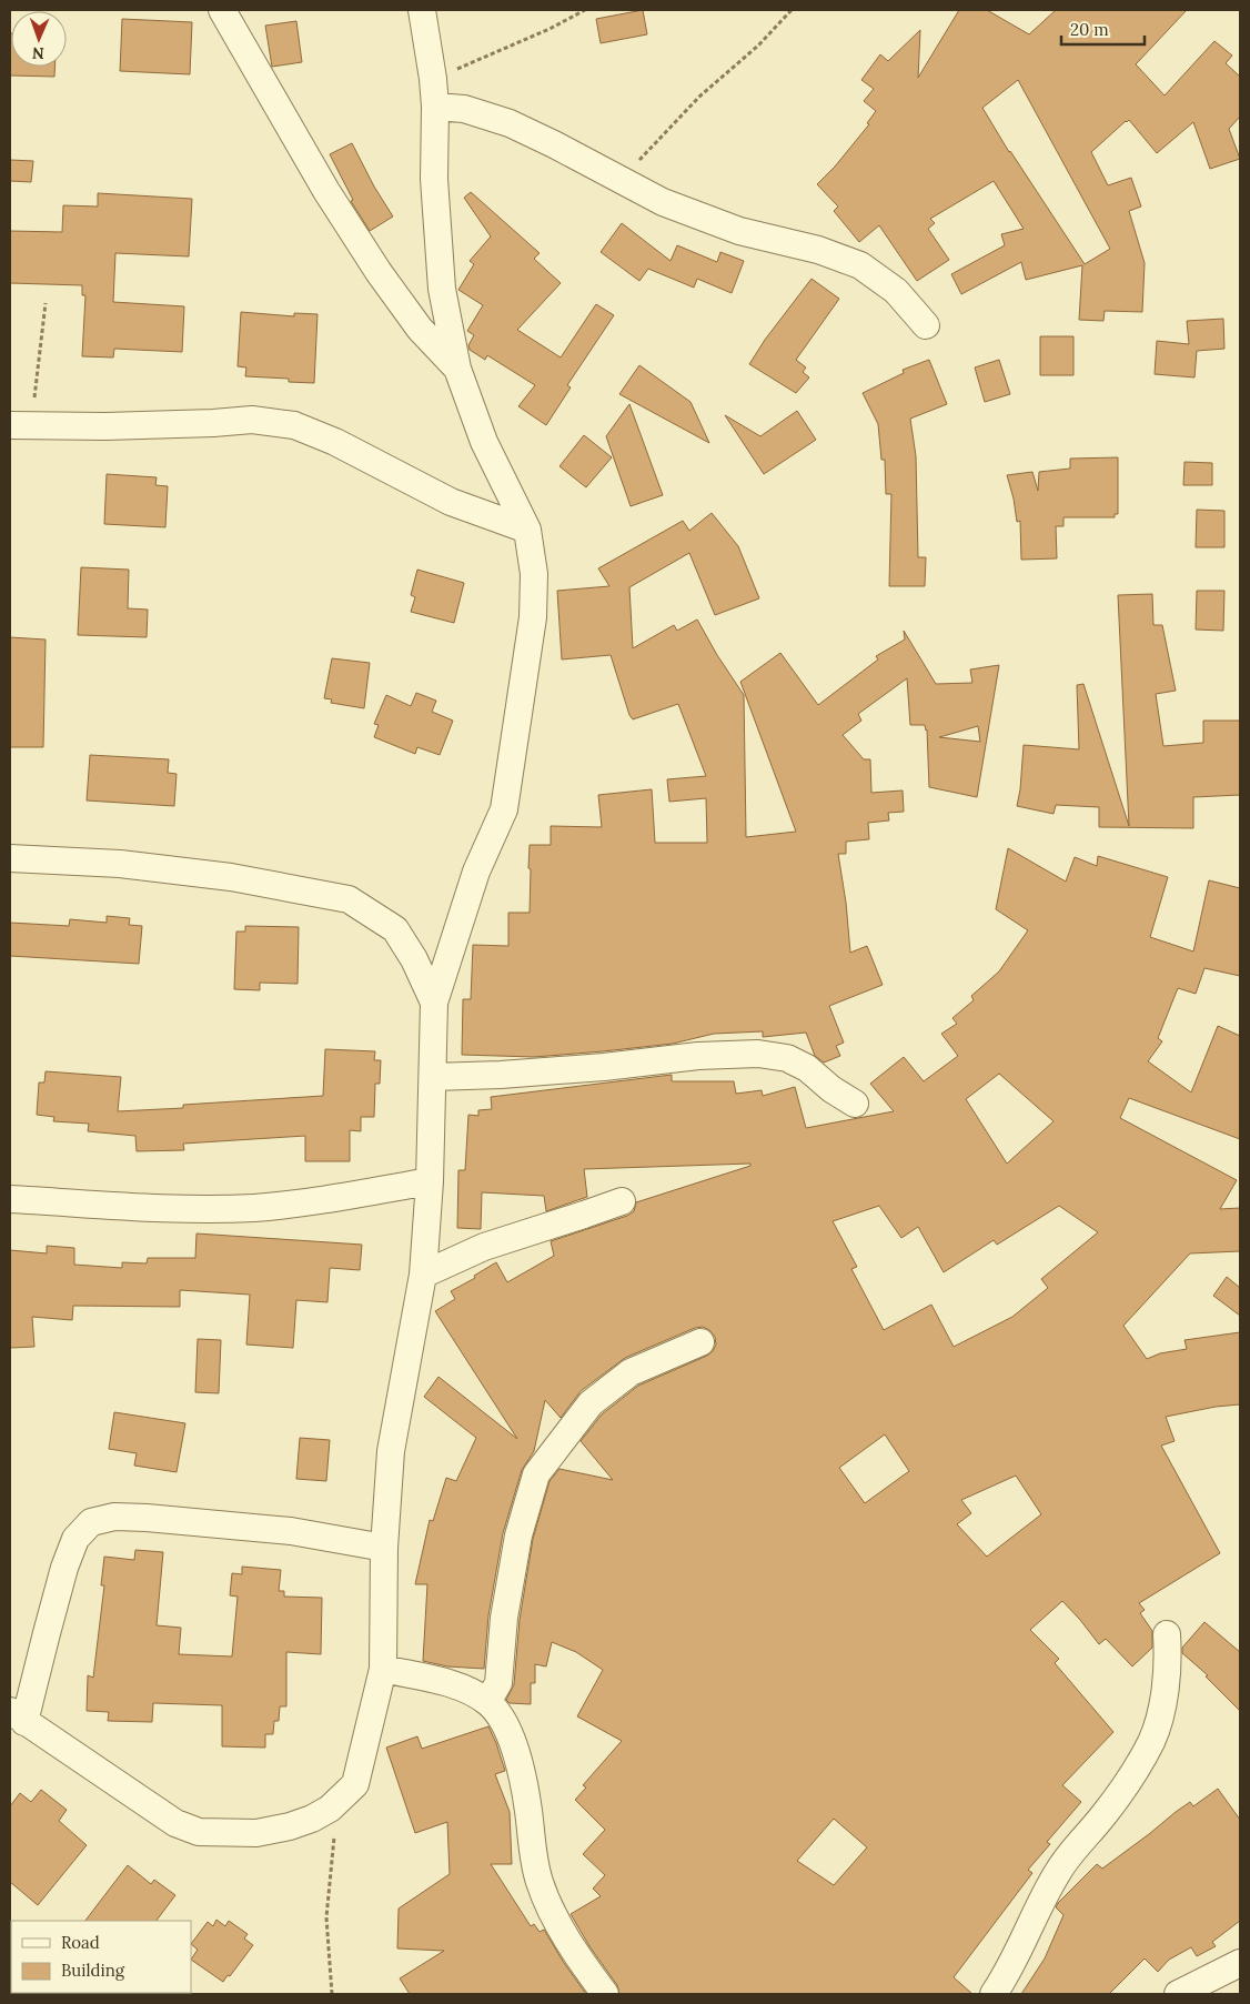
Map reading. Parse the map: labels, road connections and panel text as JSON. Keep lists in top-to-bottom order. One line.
{"legend":["Road","Building"],"scale_bar":"20 m","north":"bottom"}
